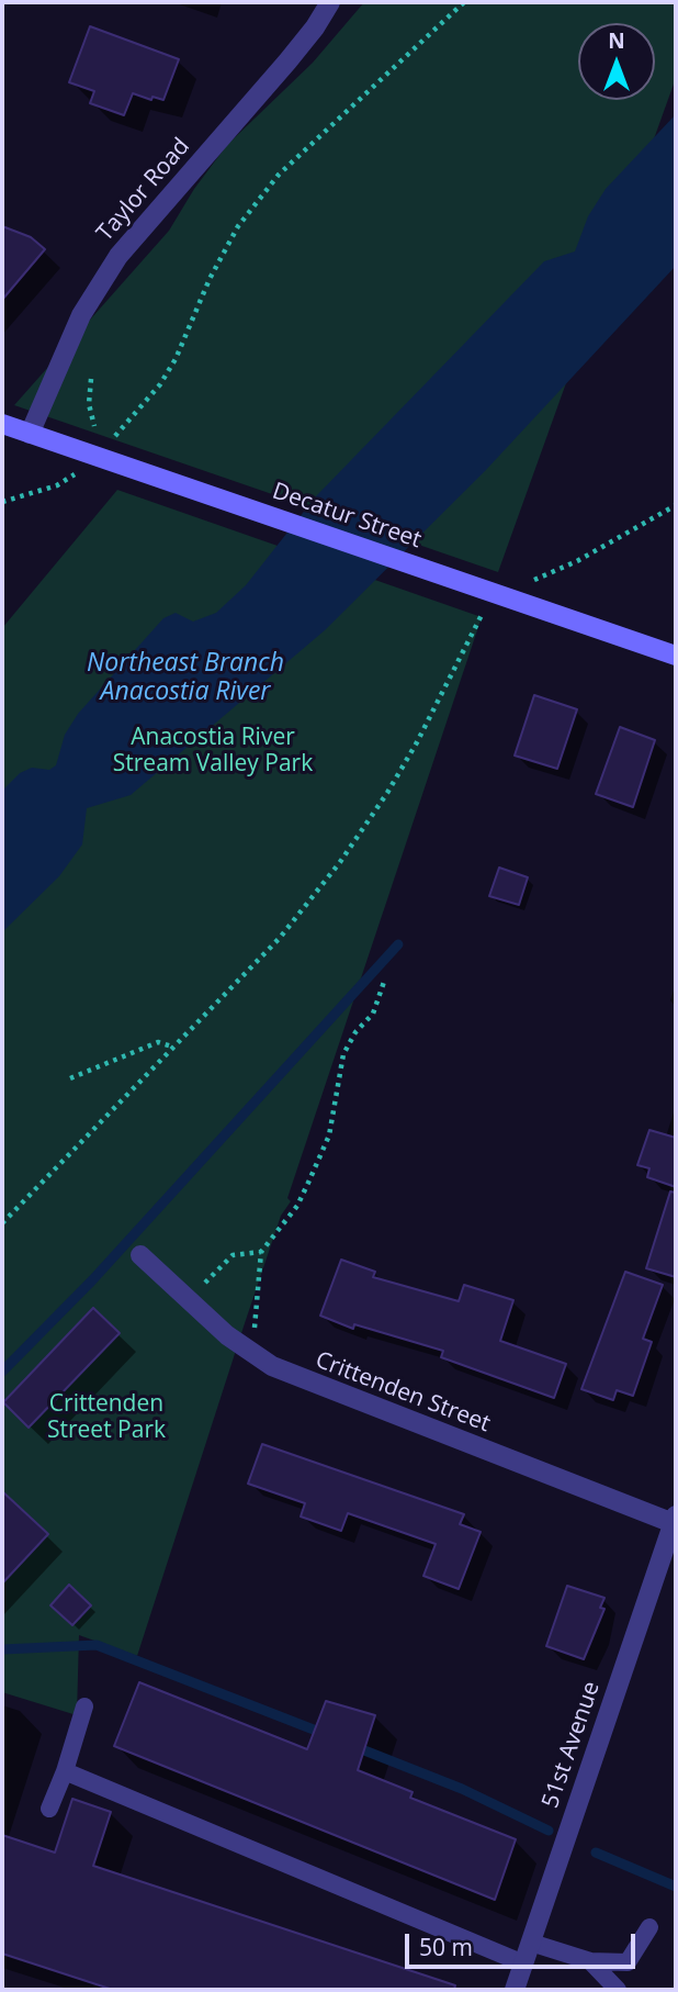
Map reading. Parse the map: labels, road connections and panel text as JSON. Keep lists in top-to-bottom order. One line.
{"streets":{"street":["Taylor Road","Decatur Street","Crittenden Street","51st Avenue"]},"crossings":[["Taylor Road","Decatur Street"],["Crittenden Street","51st Avenue"]],"water":["Northeast Branch Anacostia River"],"parks":["Anacostia River Stream Valley Park","Crittenden Street Park"],"scale_bar":"50 m","north":"top"}
